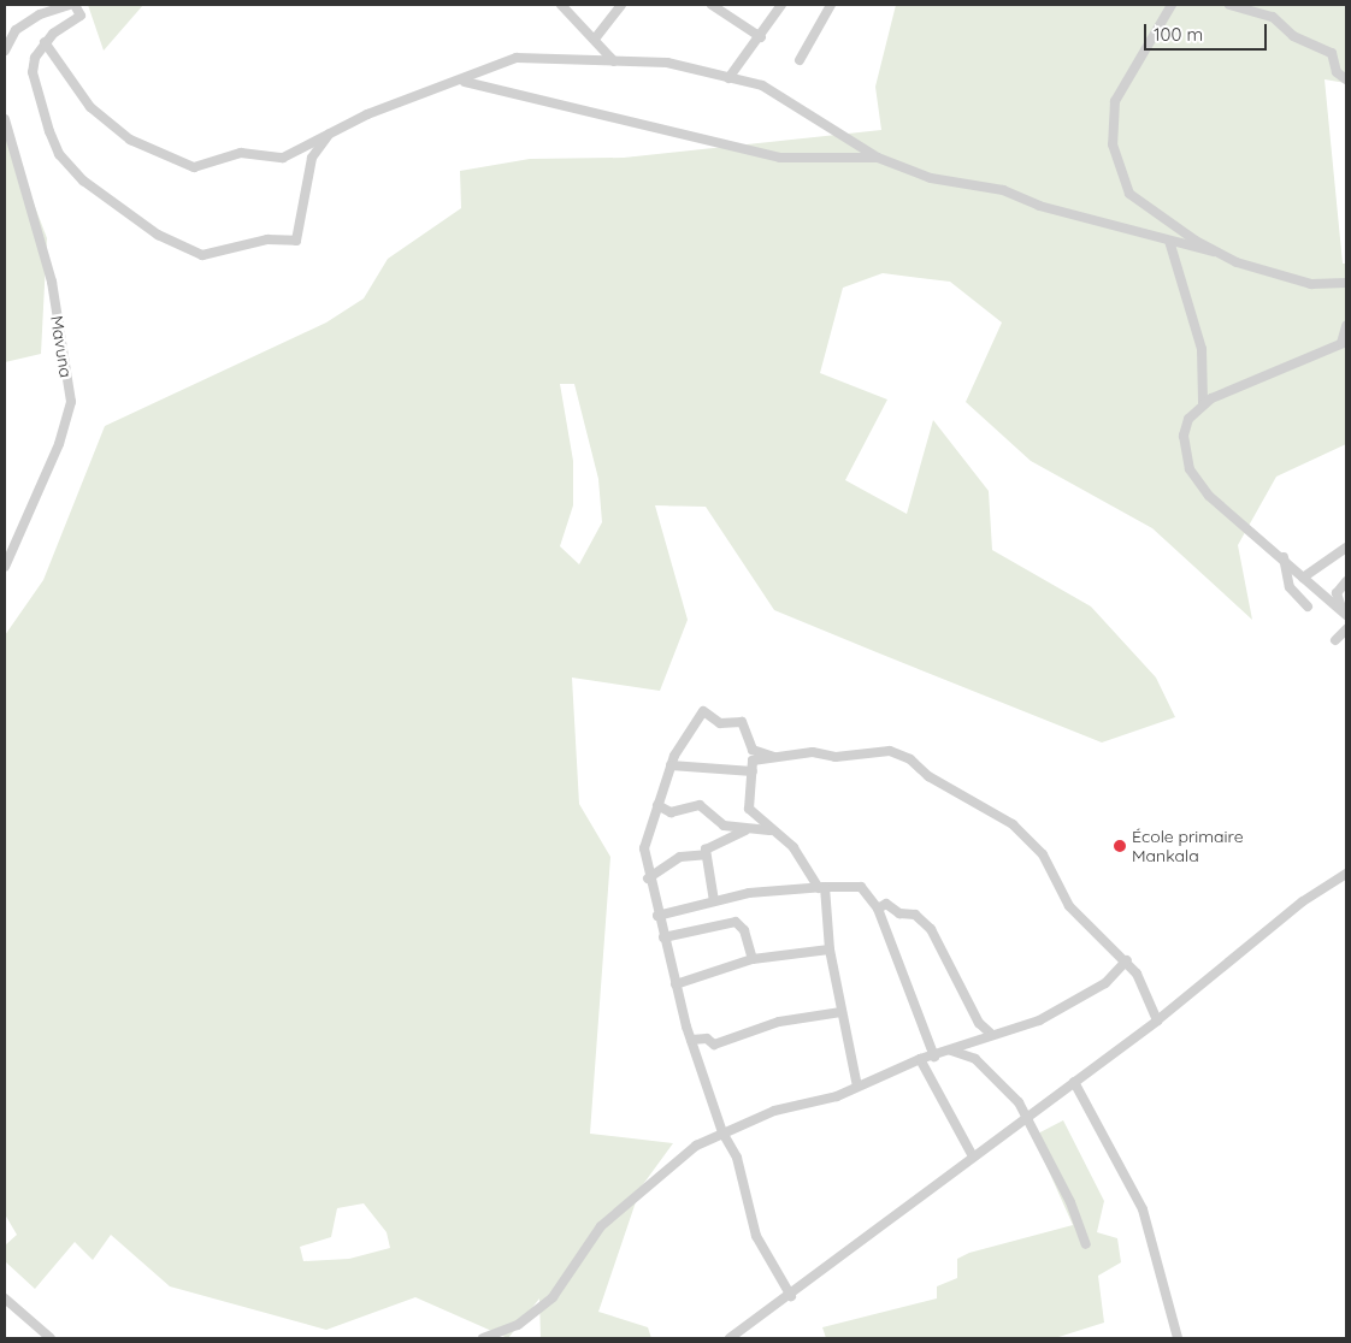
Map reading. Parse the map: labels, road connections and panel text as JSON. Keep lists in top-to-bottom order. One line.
{"streets":{"street":["Mavuna"]},"places":["École primaire Mankala"],"scale_bar":"100 m"}
